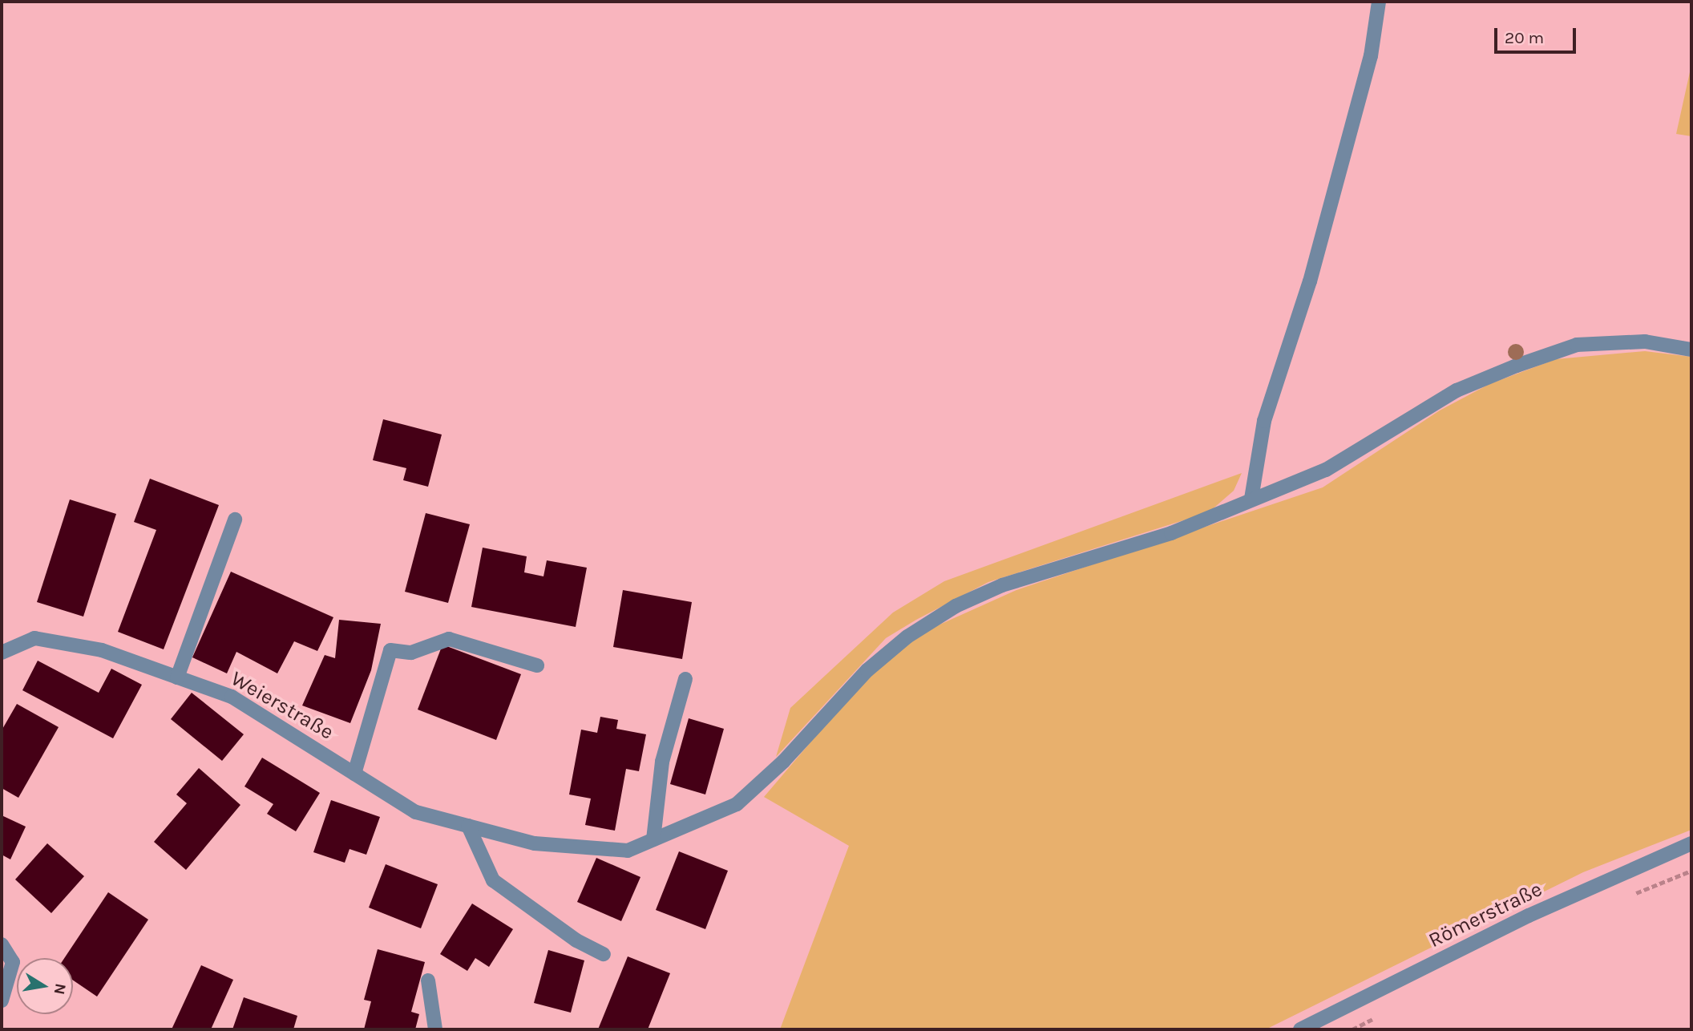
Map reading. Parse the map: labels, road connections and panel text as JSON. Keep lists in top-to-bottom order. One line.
{"streets":{"street":["Weierstraße","Römerstraße"]},"scale_bar":"20 m","north":"right"}
